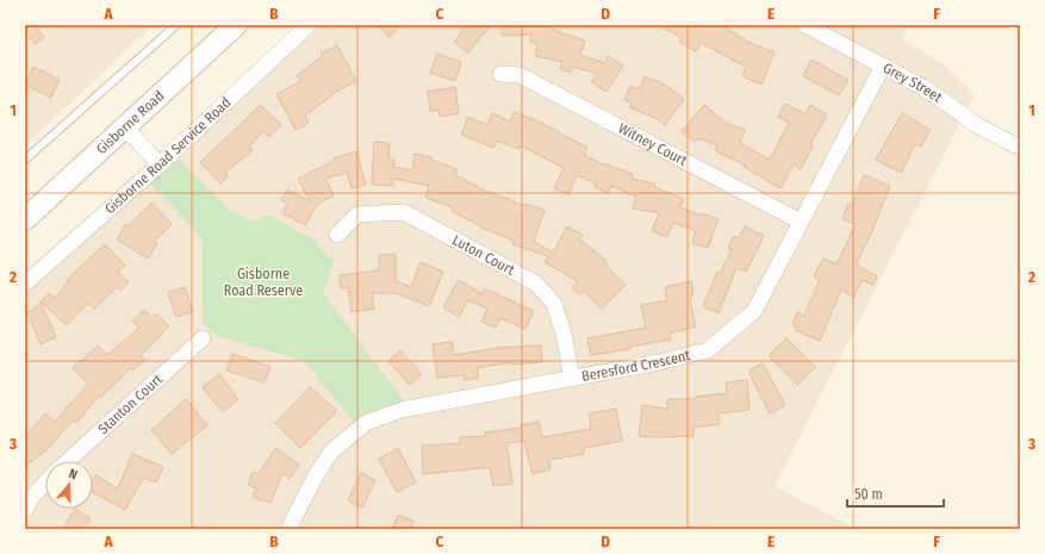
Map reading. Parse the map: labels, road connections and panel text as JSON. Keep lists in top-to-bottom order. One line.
{"streets":{"main road":["Gisborne Road"],"street":["Grey Street","Witney Court","Gisborne Road Service Road","Luton Court","Beresford Crescent","Stanton Court"]},"crossings":[["Grey Street","Beresford Crescent"],["Witney Court","Beresford Crescent"],["Luton Court","Beresford Crescent"]],"parks":["Gisborne Road Reserve"],"scale_bar":"50 m","north":"top","grid":{"columns":["A","B","C","D","E","F"],"rows":["1","2","3"]}}
